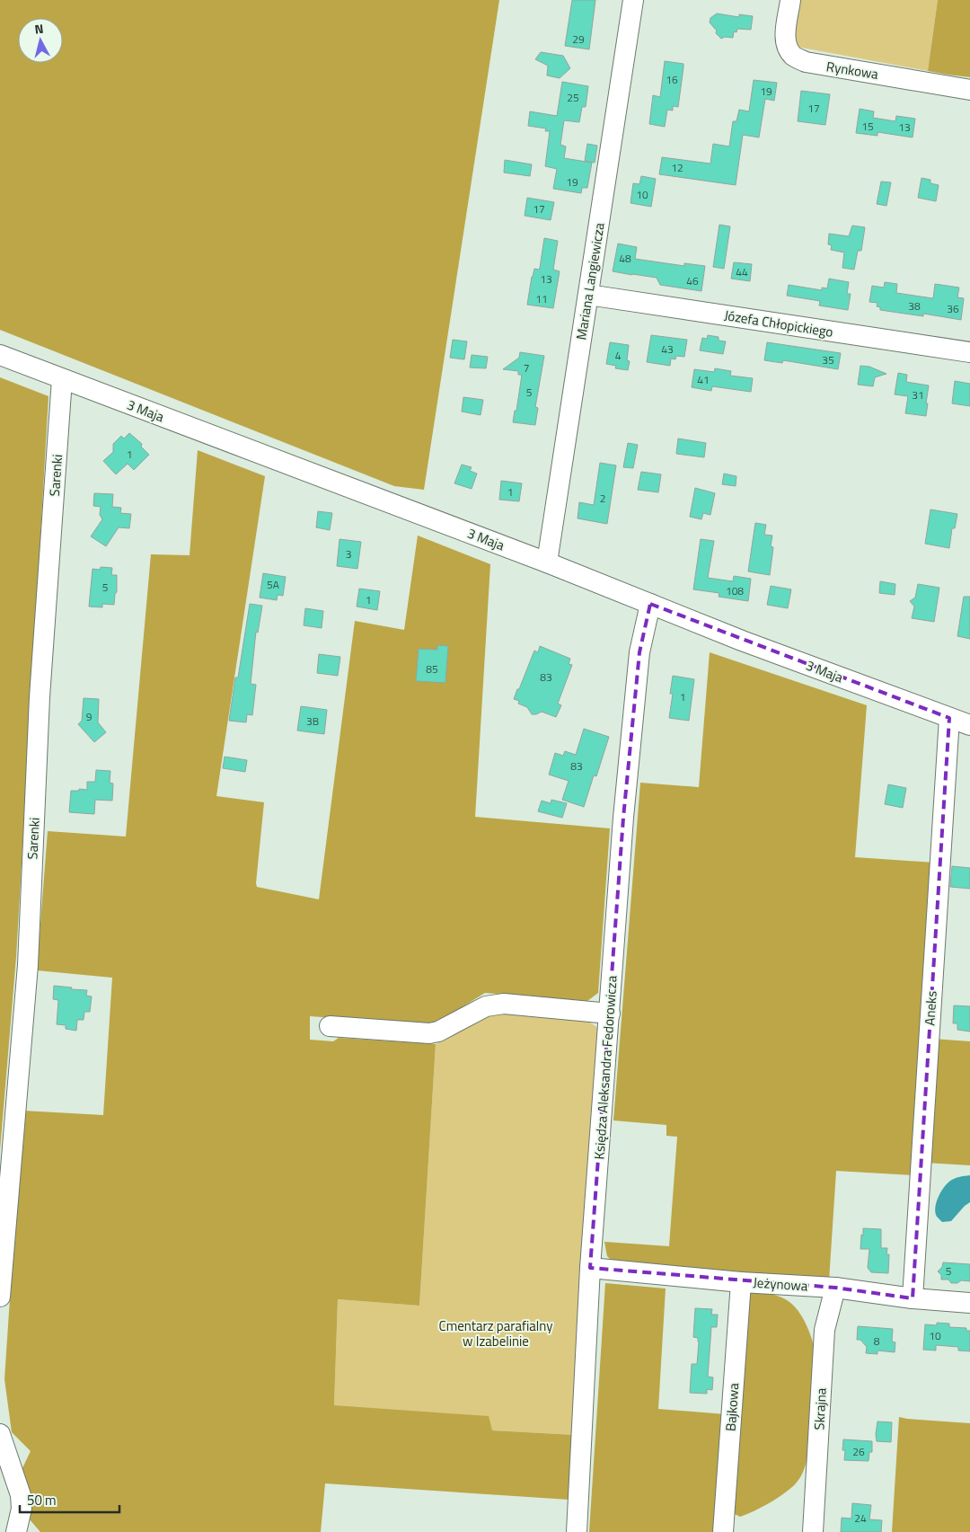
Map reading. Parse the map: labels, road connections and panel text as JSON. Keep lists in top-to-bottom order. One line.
{"streets":{"street":["Rynkowa","Mariana Langiewicza","Józefa Chłopickiego","3 Maja","Sarenki","Aneks","Księdza Aleksandra Fedorowicza","Jeżynowa","Bajkowa","Skrajna"]},"crossings":[["Mariana Langiewicza","Józefa Chłopickiego"],["Mariana Langiewicza","3 Maja"],["3 Maja","Sarenki"],["3 Maja","Aneks"],["3 Maja","Księdza Aleksandra Fedorowicza"],["Aneks","Jeżynowa"],["Księdza Aleksandra Fedorowicza","Jeżynowa"],["Jeżynowa","Bajkowa"],["Jeżynowa","Skrajna"]],"parks":["Cmentarz parafialny w Izabelinie"],"house_numbers":["29","16","19","25","17","15","13","12","19","10","17","48","44","13","46","11","38","36","43","4","35","7","41","5","31","1","1","2","3","5A","5","108","1","85","83","1","9","3B","83","5","10","8","26","24"],"scale_bar":"50 m","north":"top"}
